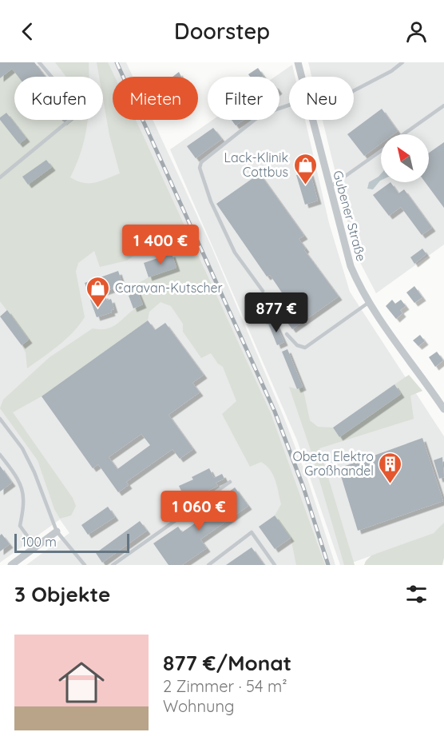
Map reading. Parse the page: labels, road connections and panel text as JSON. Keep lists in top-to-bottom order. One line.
{"streets":{"street":["Gubener Straße"]},"places":{"shop":["Lack-Klinik Cottbus","Caravan-Kutscher"],"building":["Obeta Elektro Großhandel"]},"scale_bar":"100 m","north":"top left","page":{"header":"Doorstep","chip":["Kaufen","Mieten","Filter","Neu"],"price":["1 400 €","877 €","1 060 €"],"scale":"100 m","heading":"3 Objekte","list":[{"name":"877 €/Monat","note":"2 Zimmer · 54 m² · Wohnung"}]}}
